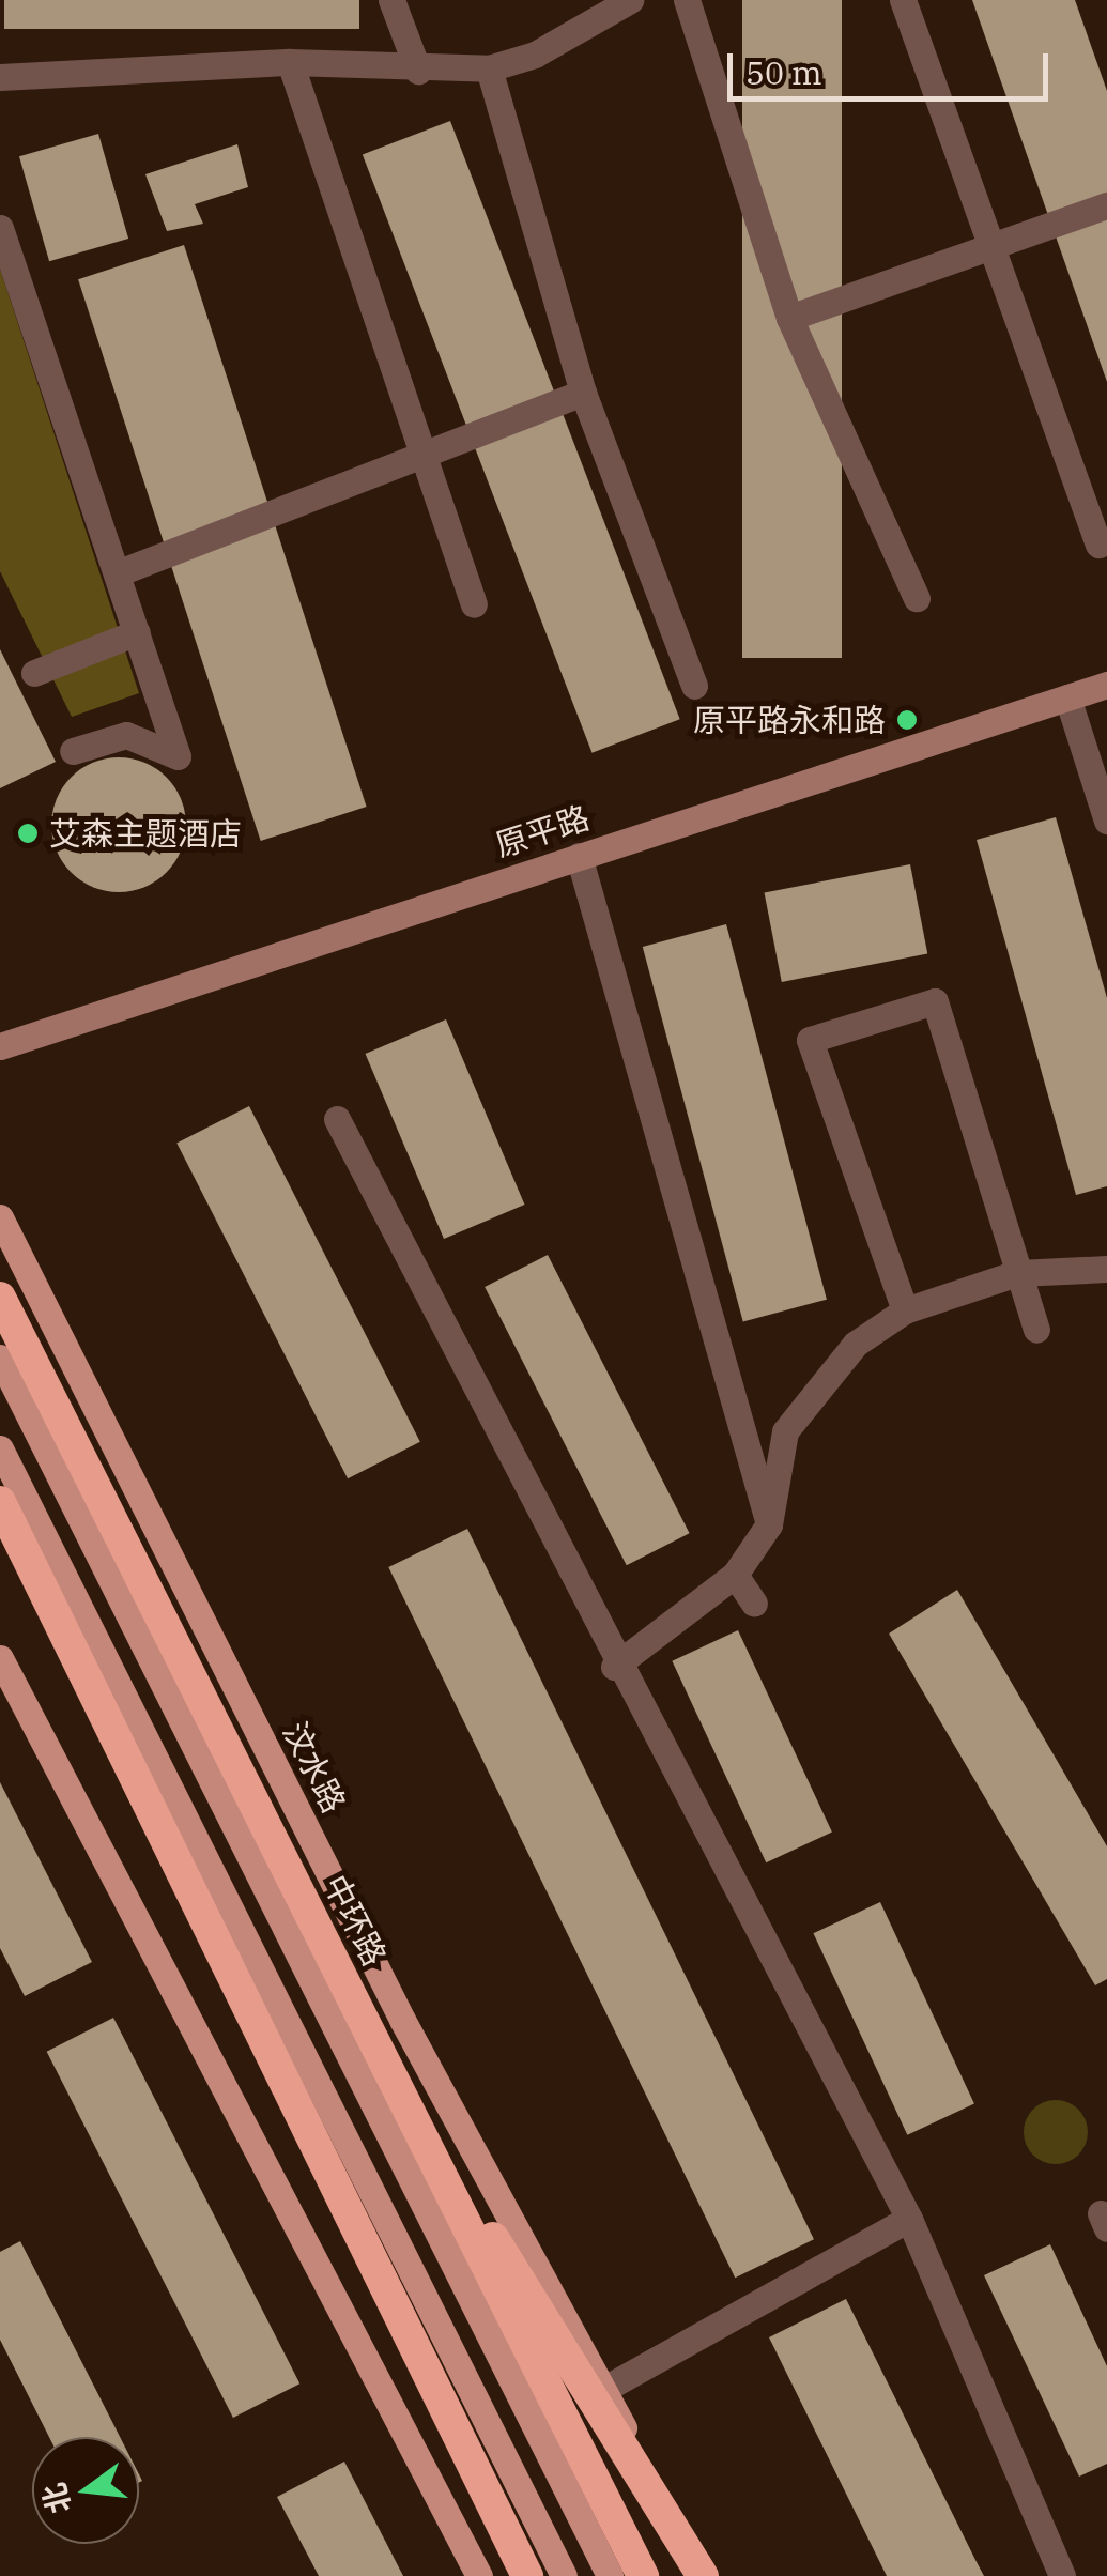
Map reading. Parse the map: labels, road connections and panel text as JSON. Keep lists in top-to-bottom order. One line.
{"streets":{"highway":["中环路"],"main road":["汶水路"],"street":["原平路"]},"places":["原平路永和路","艾森主题酒店"],"scale_bar":"50 m","north":"left"}
